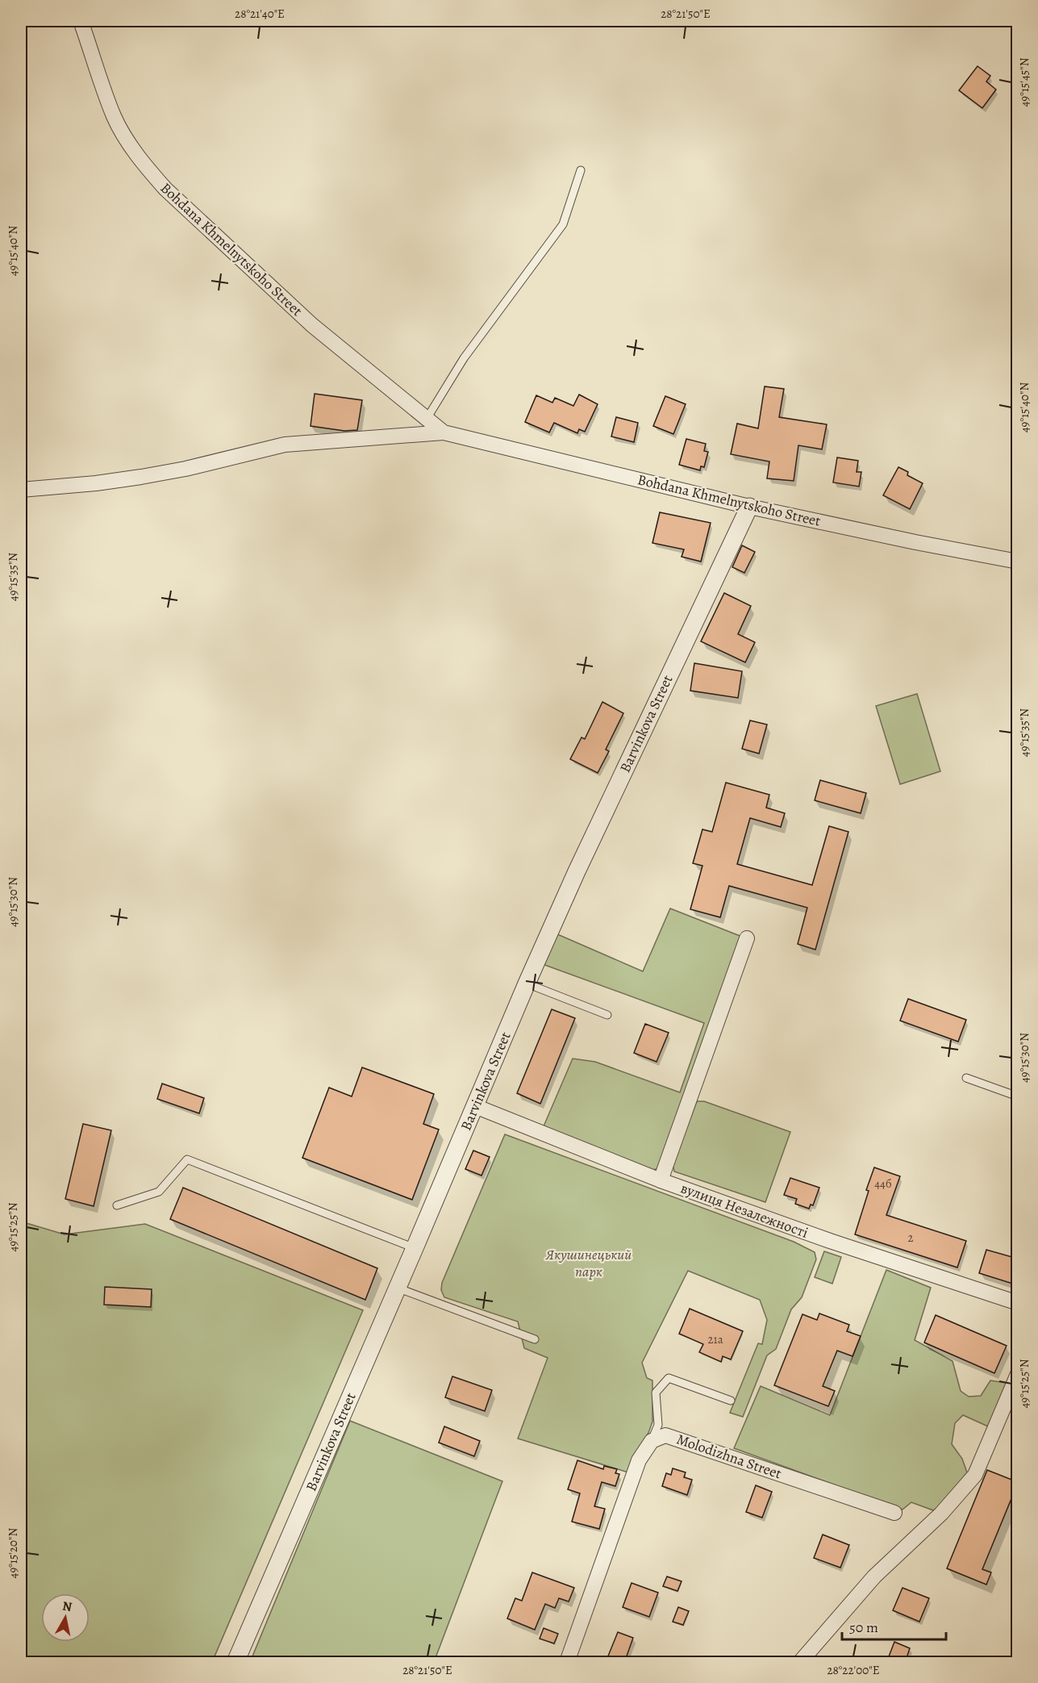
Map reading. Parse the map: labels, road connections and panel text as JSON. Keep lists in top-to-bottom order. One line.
{"streets":{"street":["Bohdana Khmelnytskoho Street","Barvinkova Street","вулиця Незалежності","Molodizhna Street"]},"crossings":[["Bohdana Khmelnytskoho Street","Barvinkova Street"],["Barvinkova Street","вулиця Незалежності"]],"parks":["Якушинецький парк"],"house_numbers":["44б","2","21а"],"scale_bar":"50 m","north":"top","coordinates":["28°21'40\"E","28°21'50\"E","49°15'45\"N","49°15'40\"N","49°15'35\"N","49°15'30\"N","49°15'25\"N","49°15'20\"N","28°22'00\"E"]}
